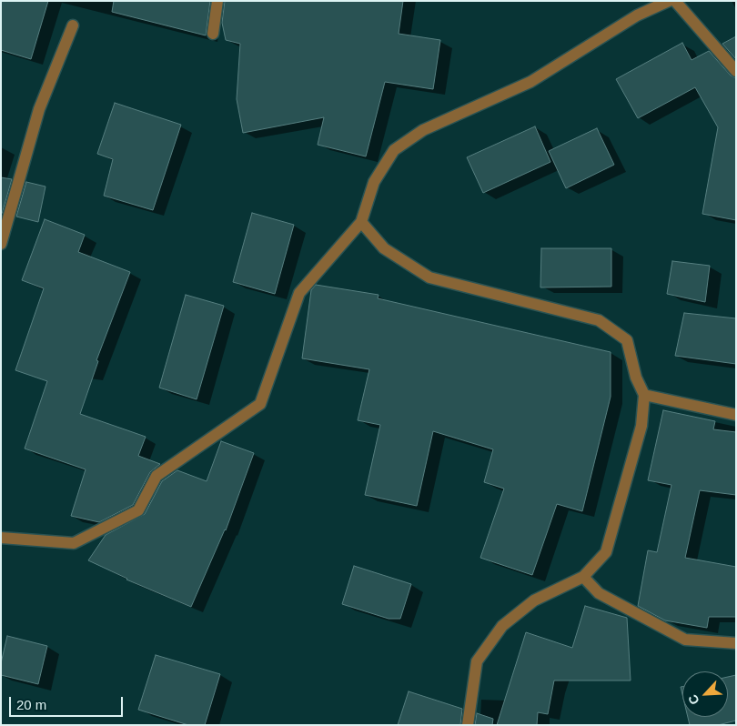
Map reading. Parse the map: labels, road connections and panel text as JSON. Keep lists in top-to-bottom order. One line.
{"scale_bar":"20 m","north":"bottom left"}
